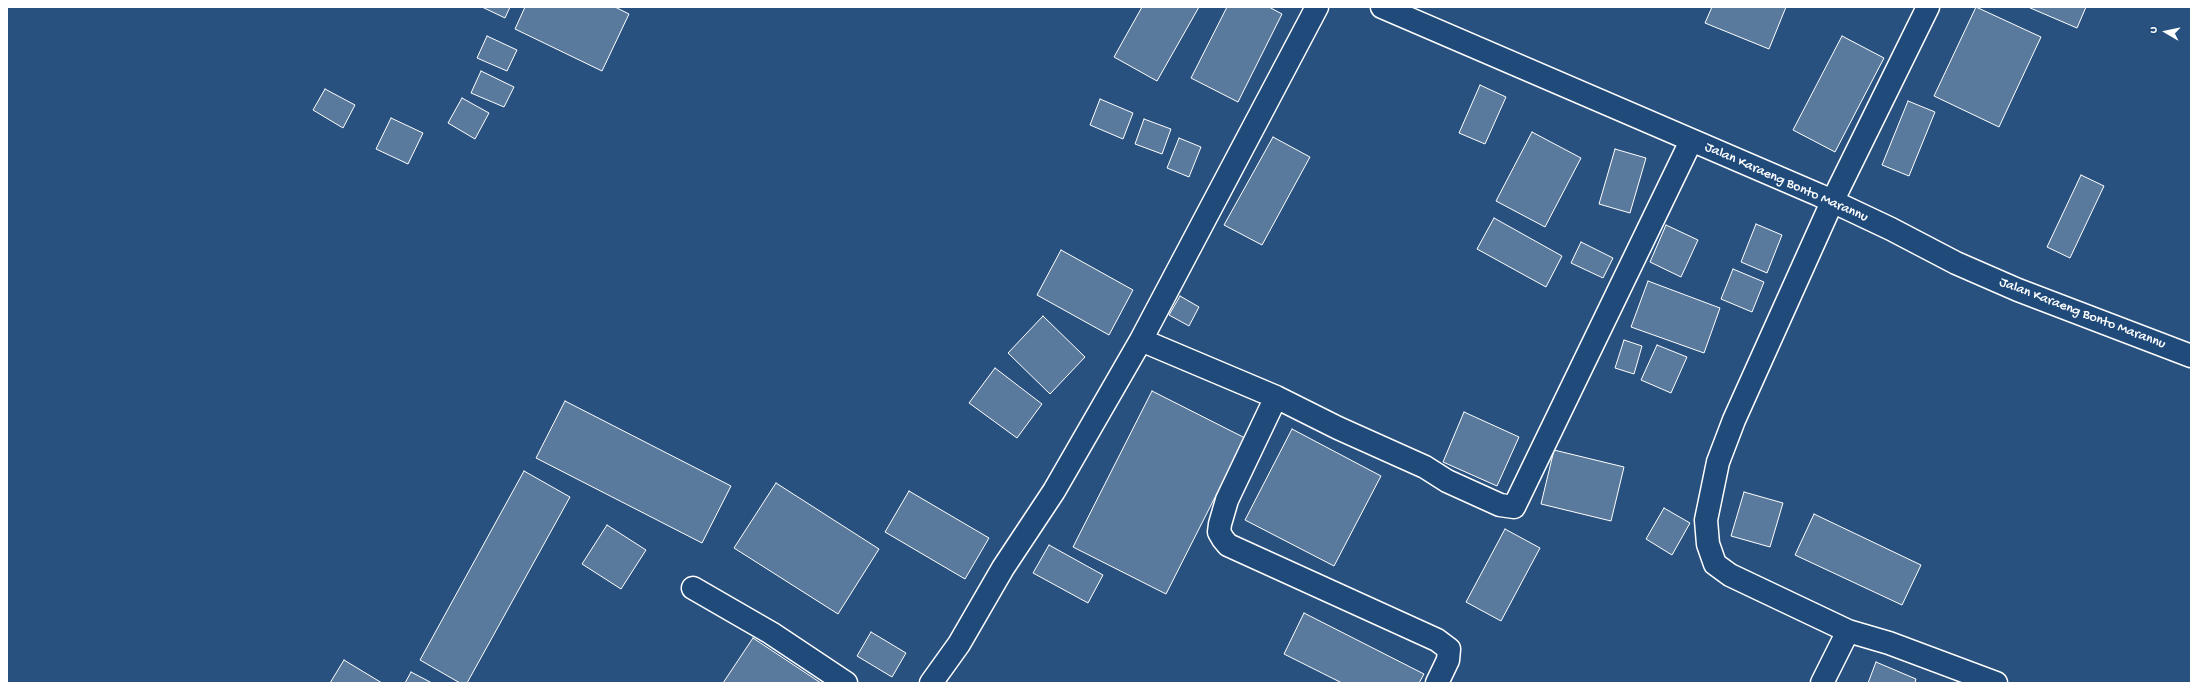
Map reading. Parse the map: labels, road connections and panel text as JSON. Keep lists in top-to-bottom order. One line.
{"streets":{"street":["Jalan Karaeng Bonto Marannu"]},"north":"left"}
